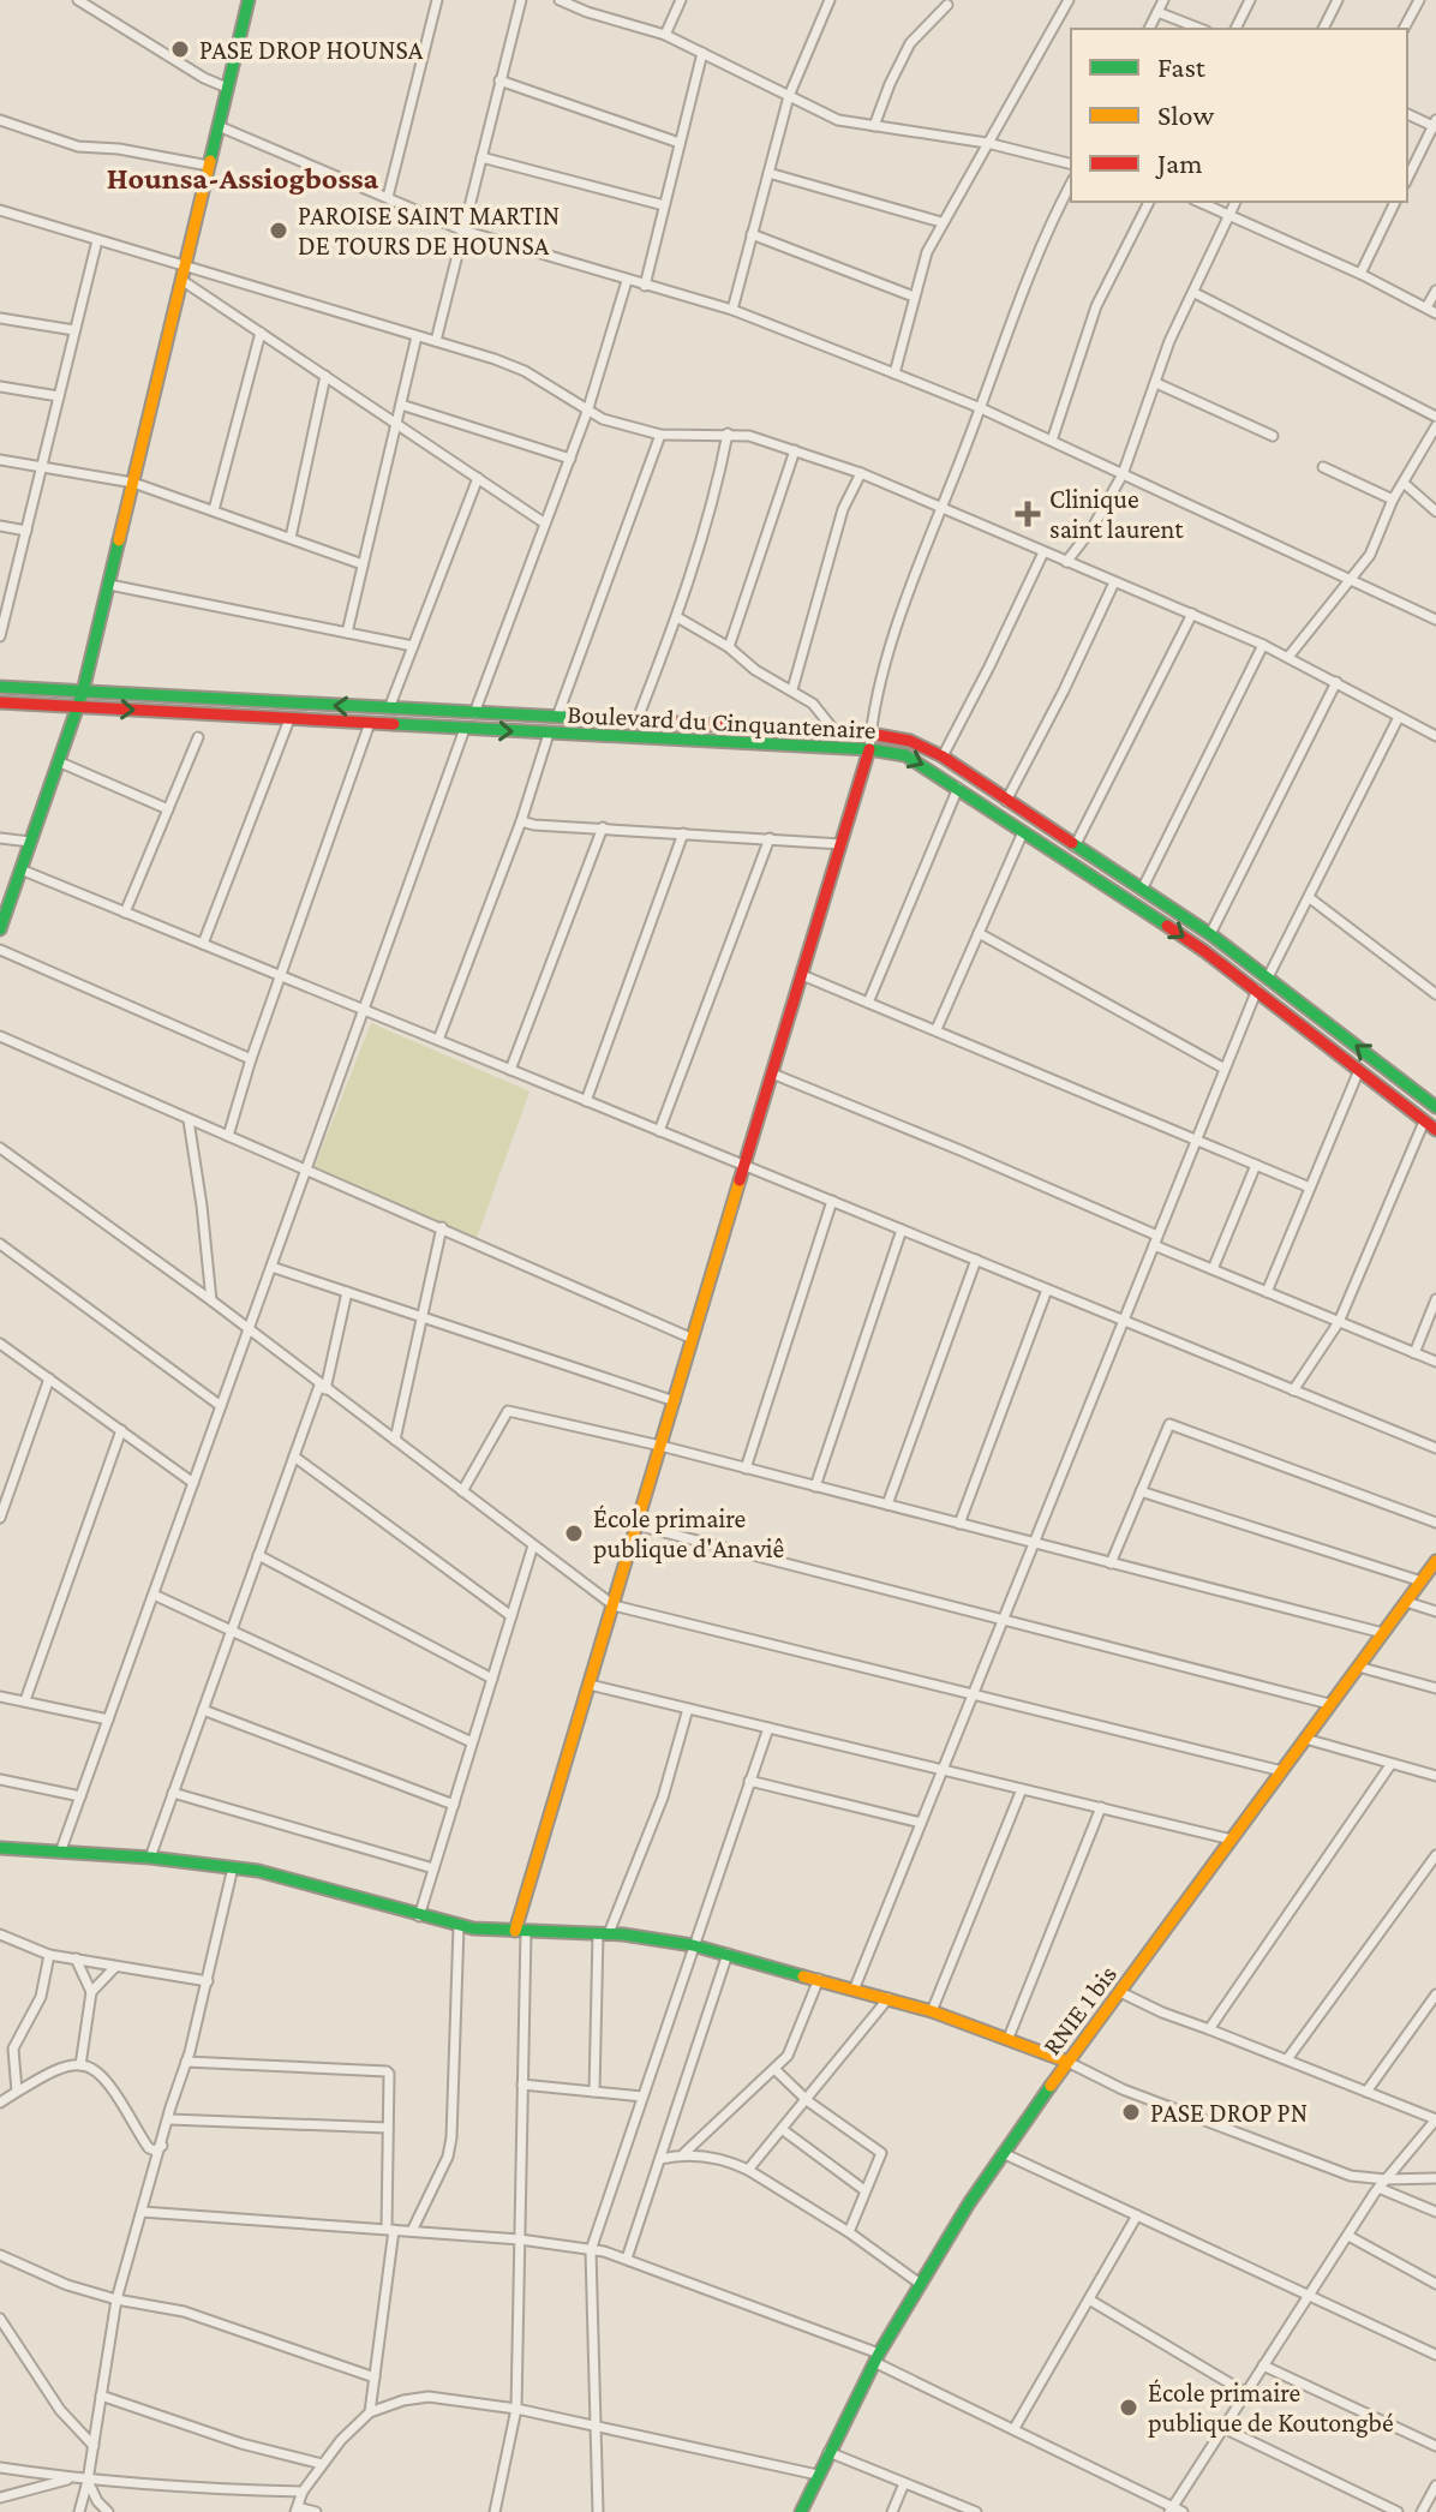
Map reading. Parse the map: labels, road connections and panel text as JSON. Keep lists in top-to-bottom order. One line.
{"streets":{"main road":["Boulevard du Cinquantenaire","RNIE 1 bis"]},"districts":["Hounsa-Assiogbossa"],"places":{"other":["PASE DROP HOUNSA","PAROISE SAINT MARTIN DE TOURS DE HOUNSA","École primaire publique d'Anaviê","PASE DROP PN","École primaire publique de Koutongbé"],"health":["Clinique saint laurent"]},"legend":["Fast","Slow","Jam"]}
